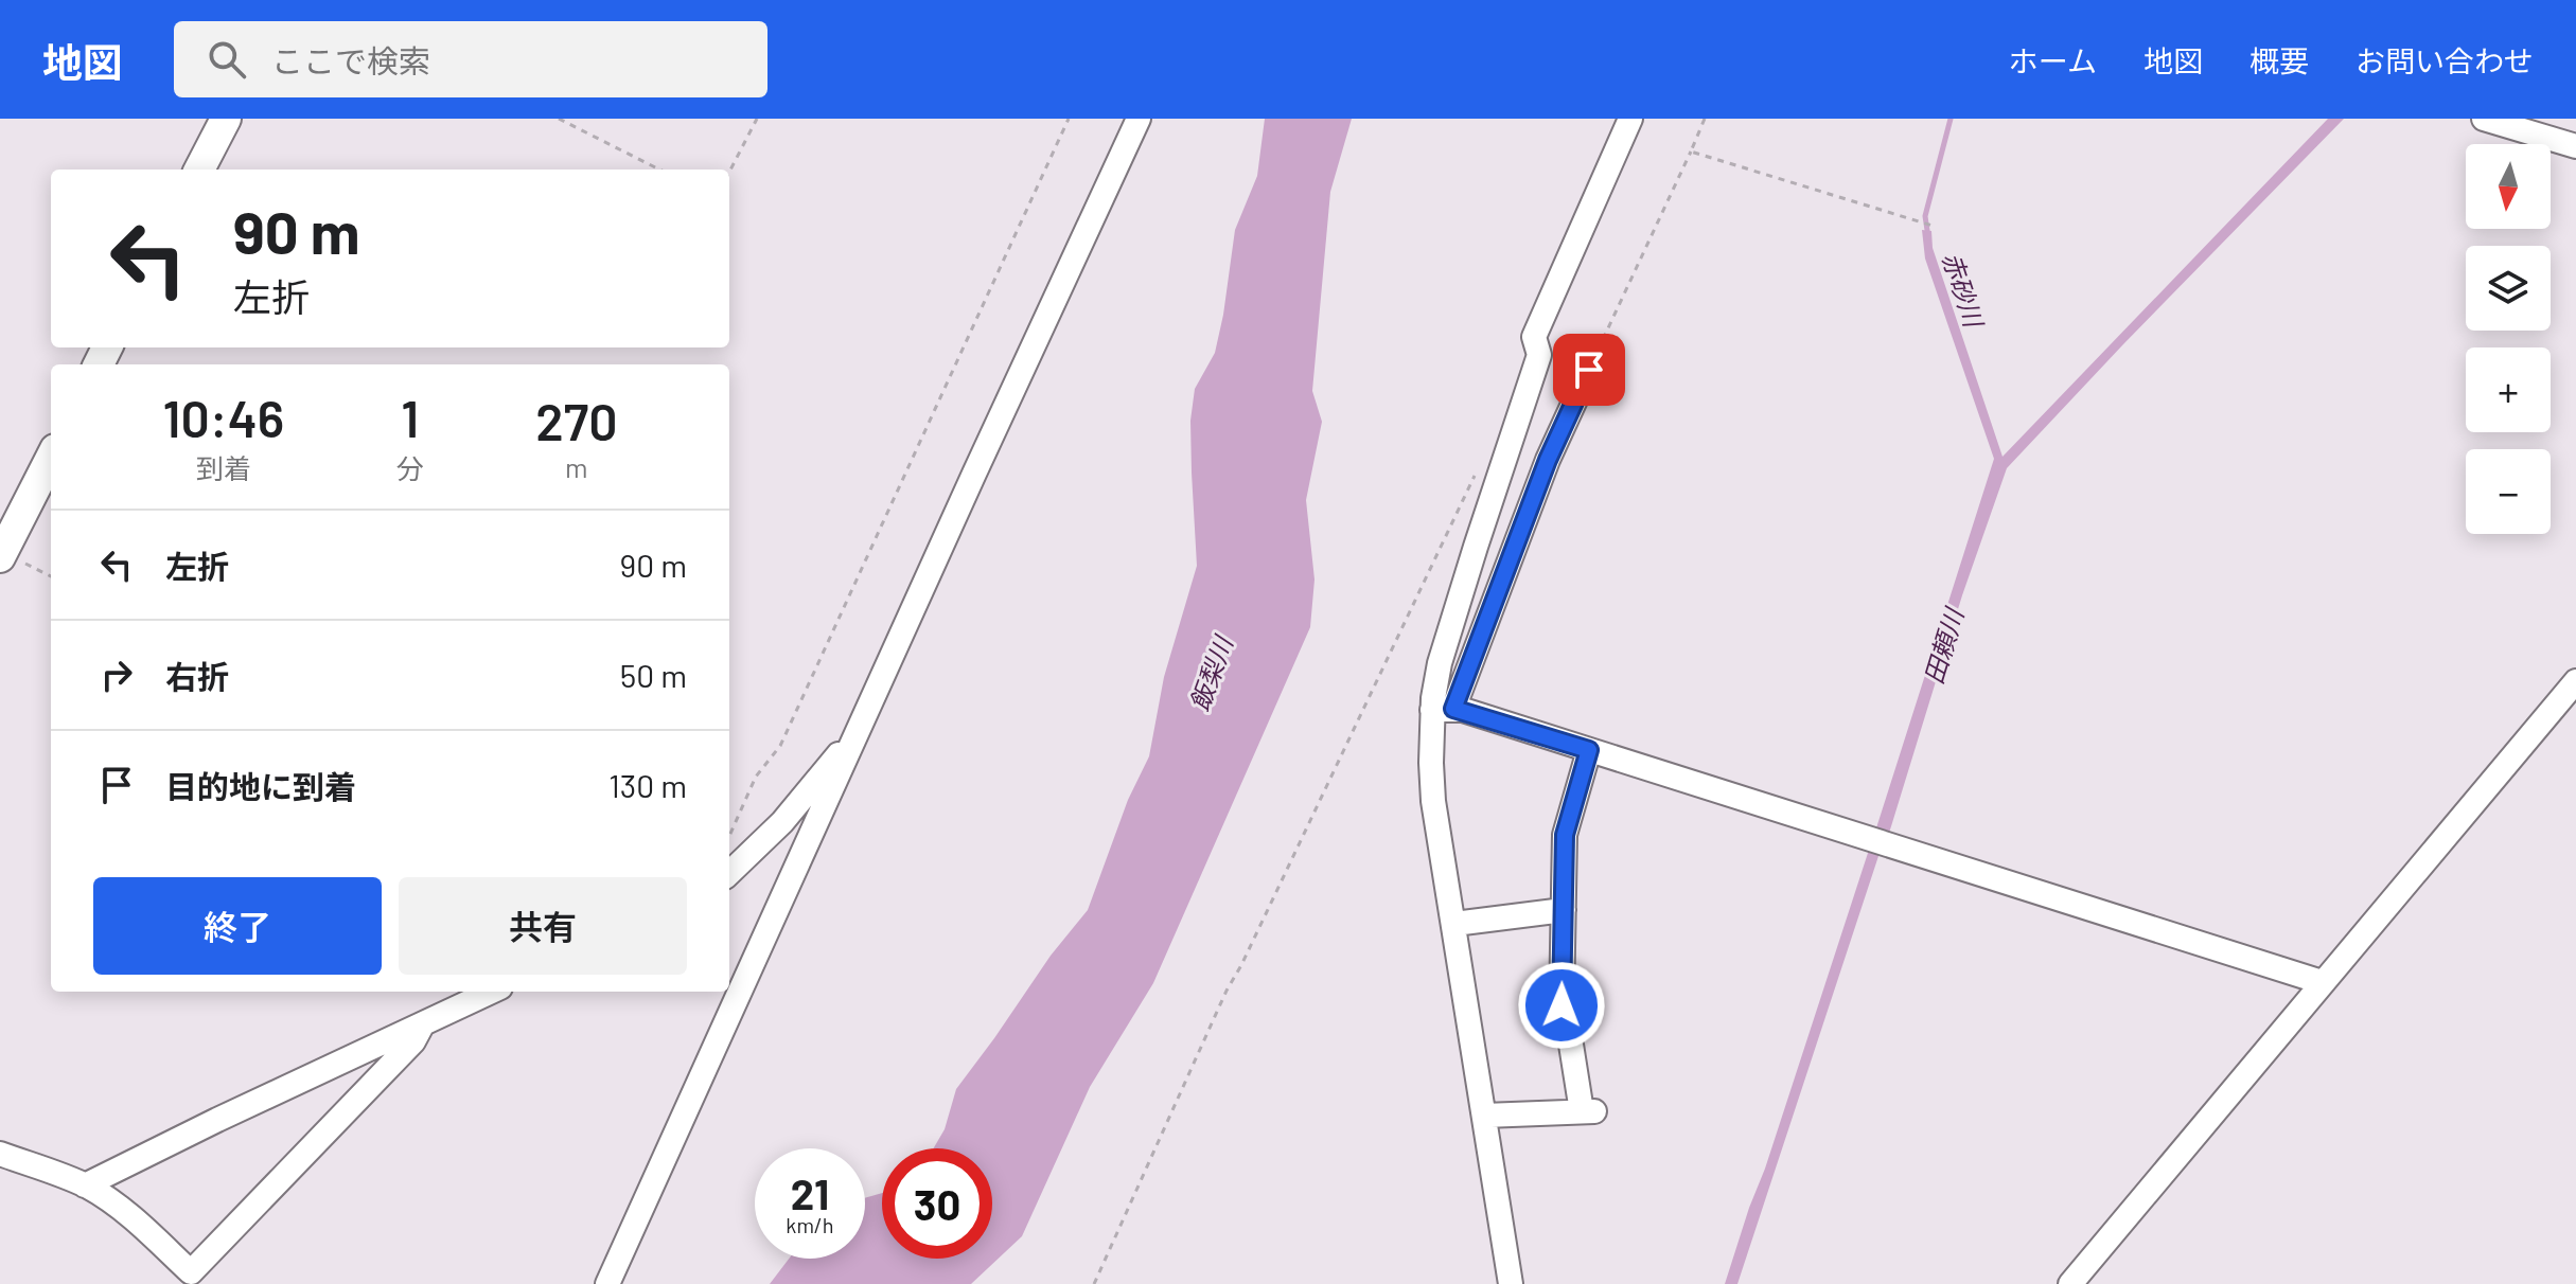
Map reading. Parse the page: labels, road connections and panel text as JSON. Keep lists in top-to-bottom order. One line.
{"water":["赤砂川","田頼川","飯梨川"],"north":"bottom","page":{"header":"地図","search":"ここで検索","nav":["ホーム","地図","概要","お問い合わせ"],"map_buttons":["+","−"],"turn":["90 m","左折"],"eta":["10:46","到着","1","分","270","m"],"list":[{"name":"左折","value":"90 m"},{"name":"右折","value":"50 m"},{"name":"目的地に到着","value":"130 m"}],"buttons":["終了","共有"],"speed":"21 km/h","limit":"30"}}
